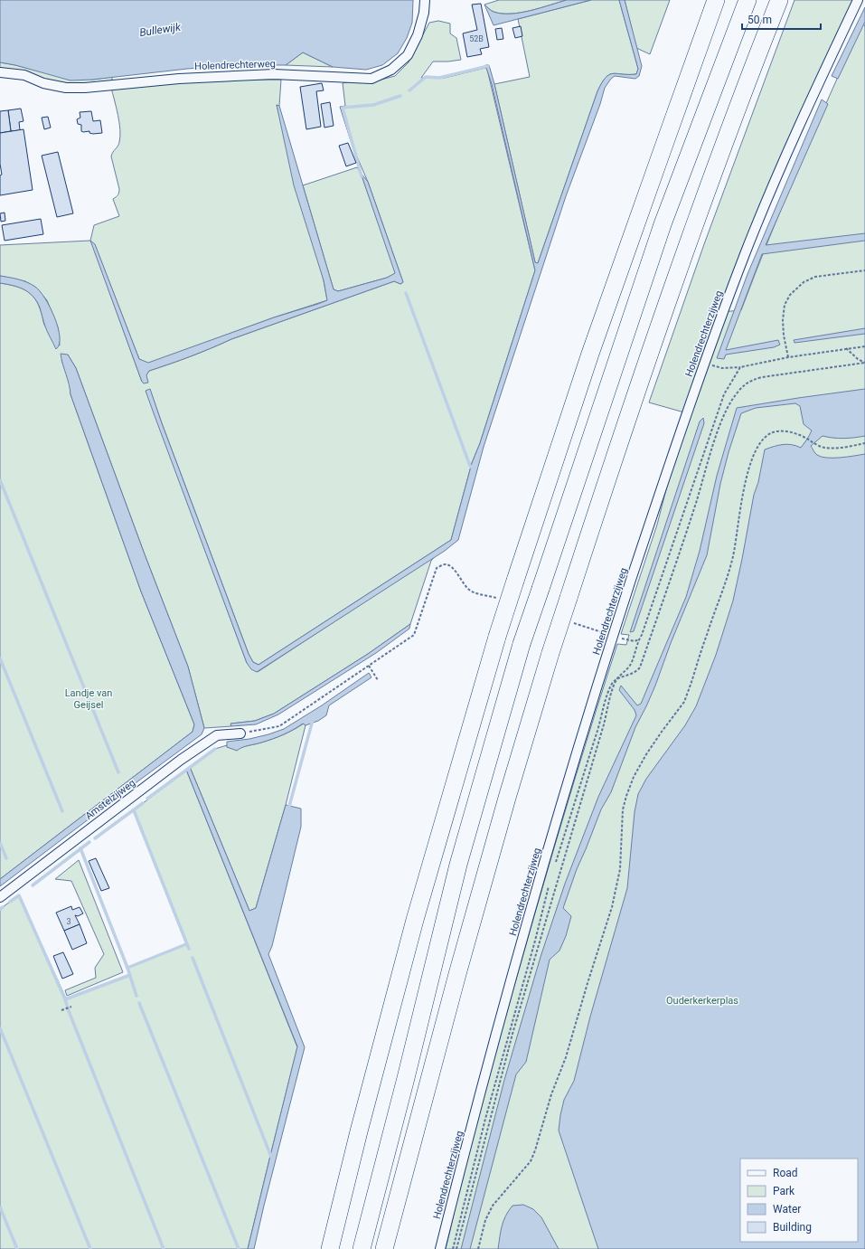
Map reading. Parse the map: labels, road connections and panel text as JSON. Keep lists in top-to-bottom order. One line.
{"streets":{"street":["Holendrechterweg","Holendrechterzijweg","Amstelzijweg"]},"water":["Bullewijk"],"parks":["Landje van Geijsel","Ouderkerkerplas"],"house_numbers":["52B","3"],"legend":["Road","Park","Water","Building"],"scale_bar":"50 m"}
